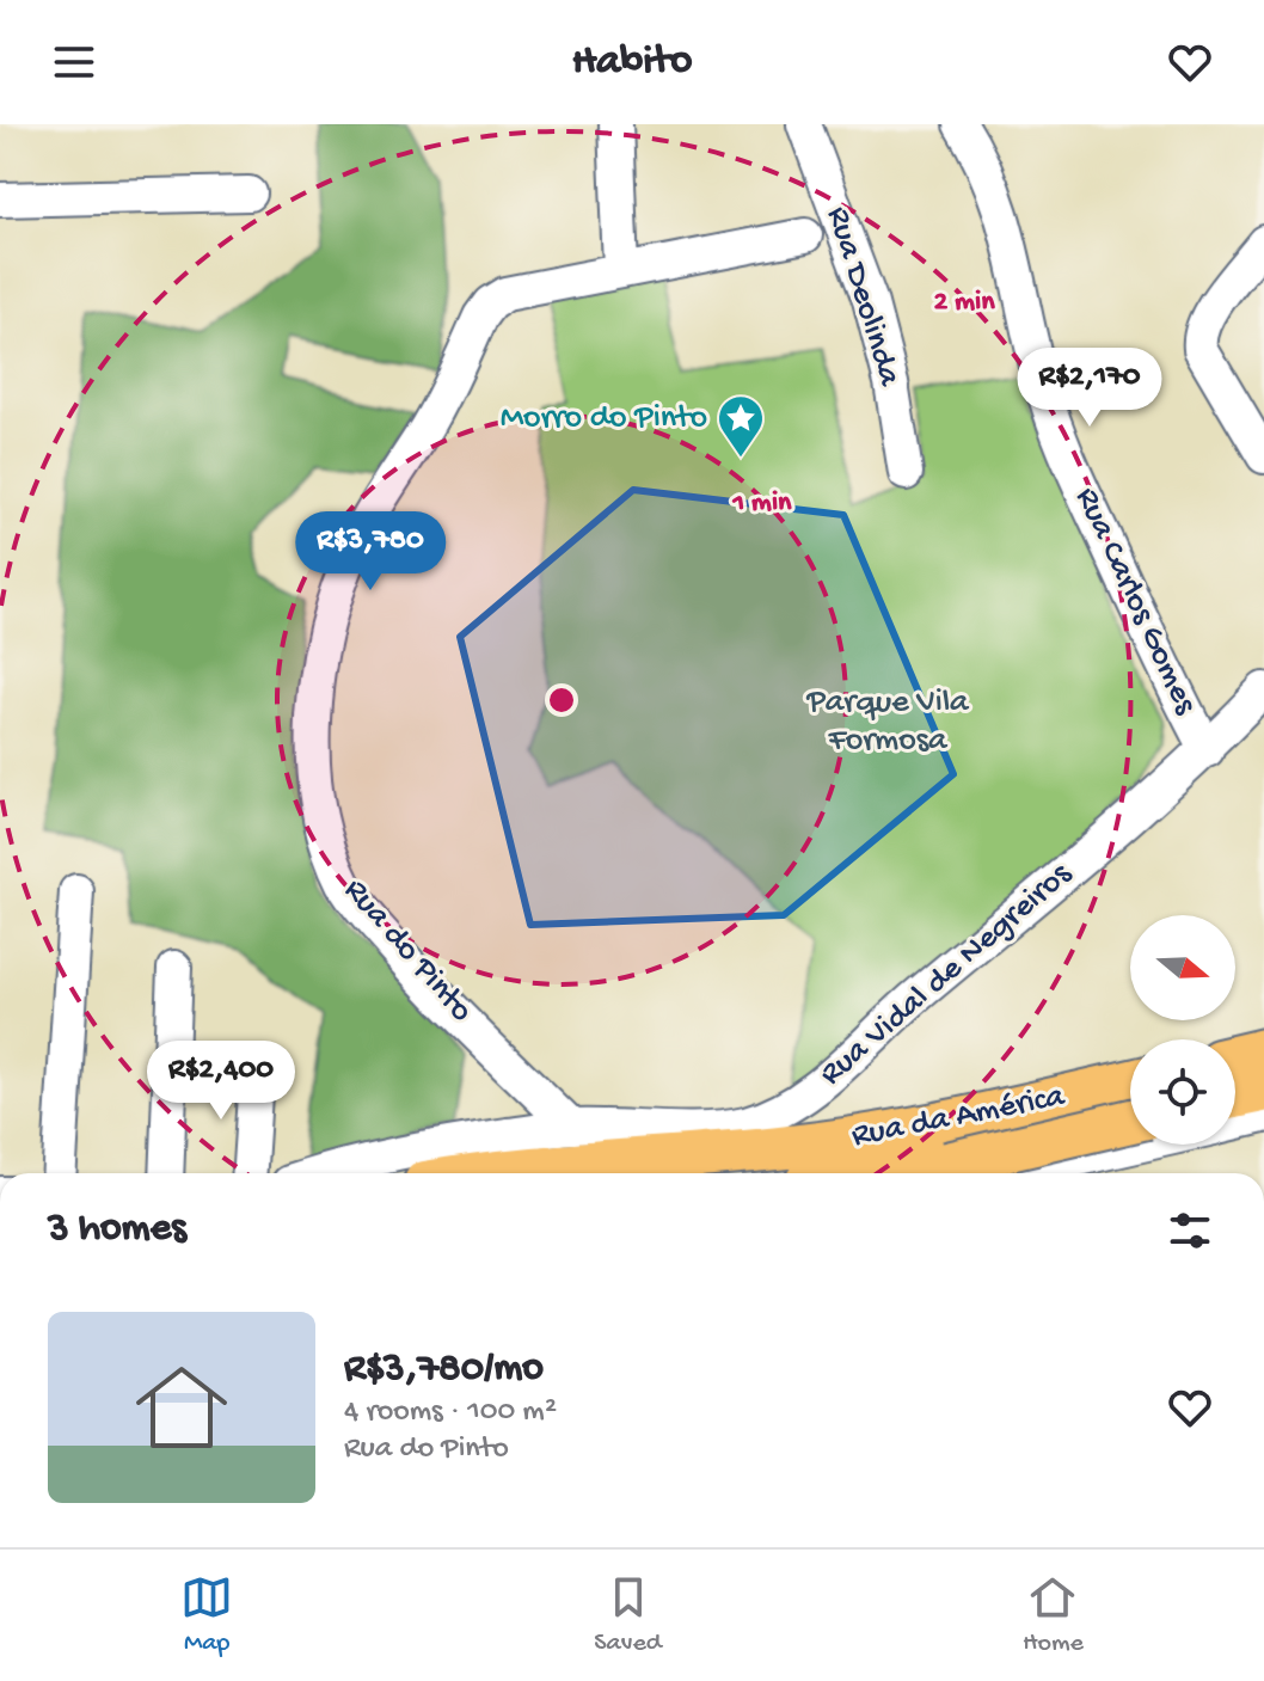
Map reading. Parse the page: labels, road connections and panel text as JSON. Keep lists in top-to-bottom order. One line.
{"streets":{"main road":["Rua da América"],"street":["Rua Deolinda","Rua Carlos Gomes","Rua do Pinto","Rua Vidal de Negreiros"]},"crossings":[["Rua Carlos Gomes","Rua Vidal de Negreiros"],["Rua do Pinto","Rua Vidal de Negreiros"]],"parks":["Parque Vila Formosa"],"places":{"place":["Morro do Pinto"]},"north":"right","page":{"header":"Habito","price":["R$2,170","R$3,780","R$2,400"],"heading":"3 homes","list":[{"name":"R$3,780/mo","note":"4 rooms · 100 m² · Rua do Pinto"}],"tabs":["Map","Saved","Home"]},"rings":["2 min","1 min"]}
